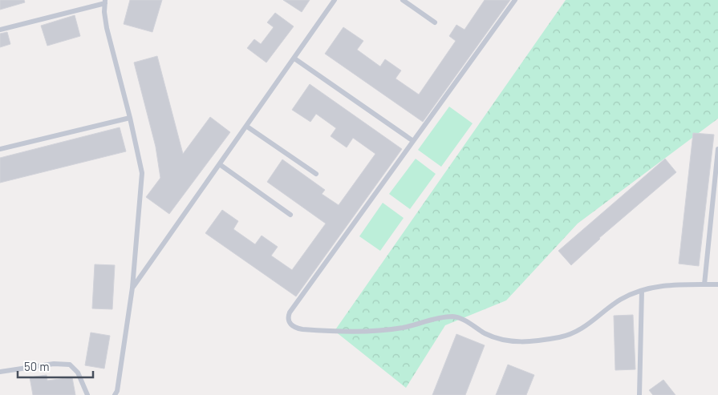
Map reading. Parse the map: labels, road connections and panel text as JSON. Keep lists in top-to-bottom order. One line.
{"scale_bar":"50 m"}
